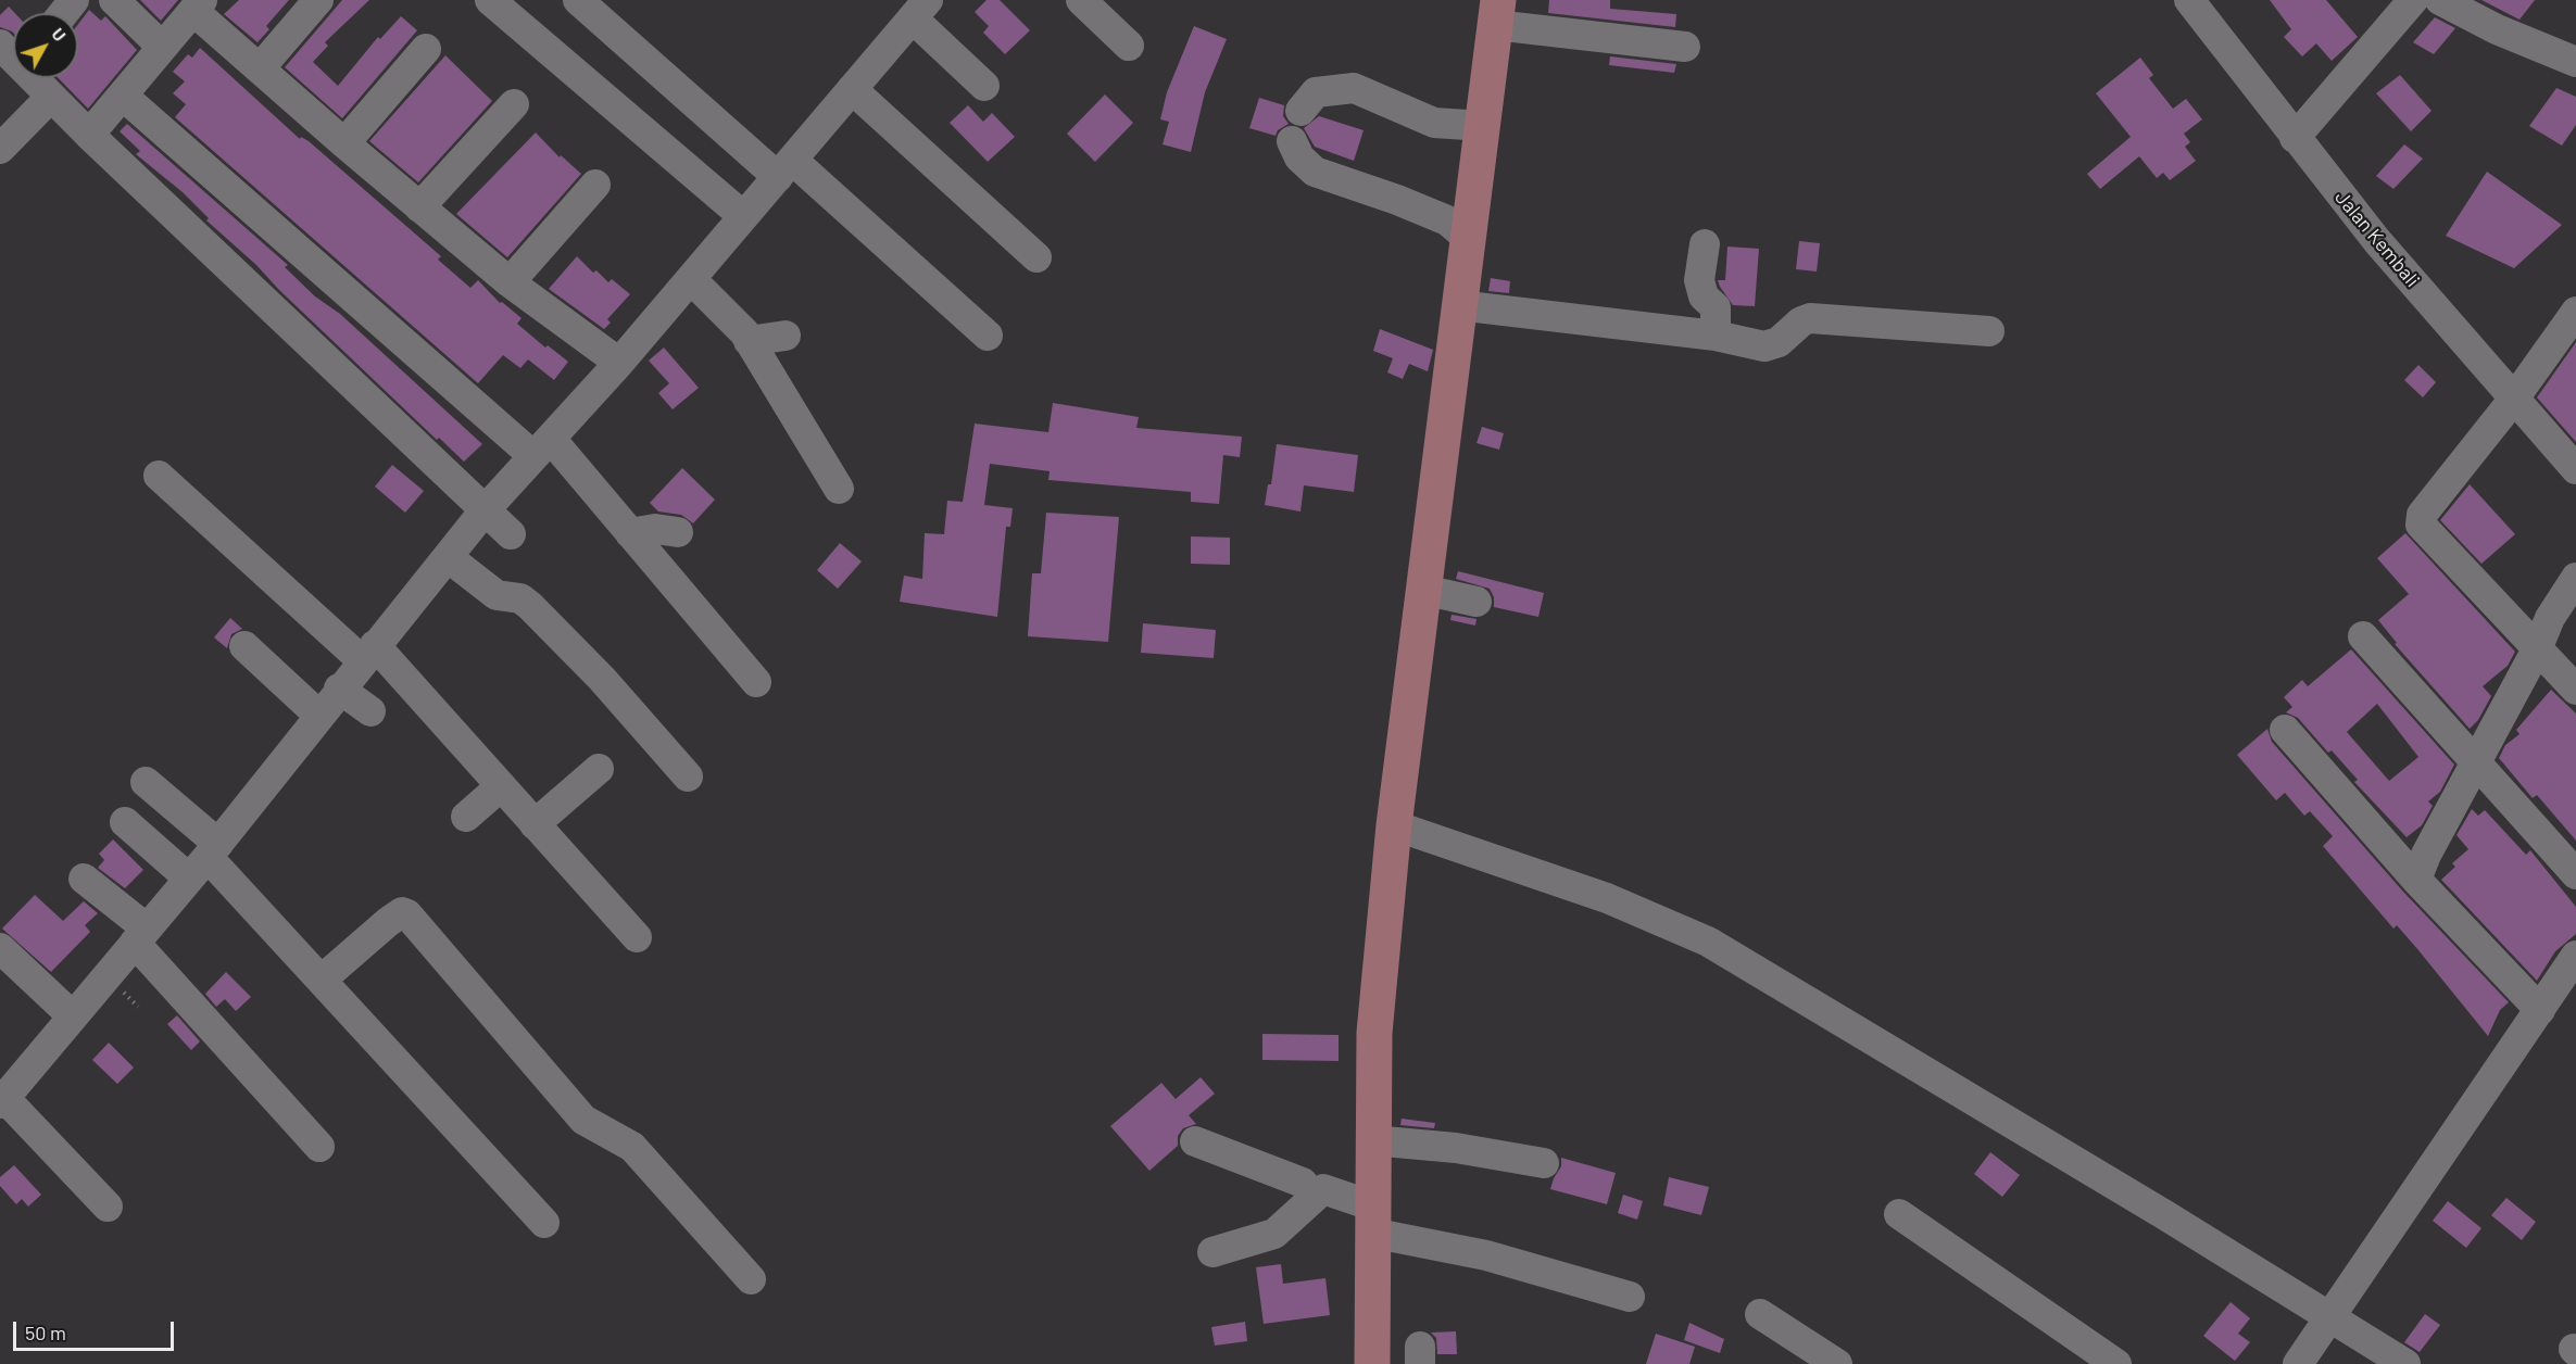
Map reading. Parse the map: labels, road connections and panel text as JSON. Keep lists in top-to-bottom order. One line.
{"streets":{"street":["Jalan Kembali"]},"scale_bar":"50 m","north":"top right"}
